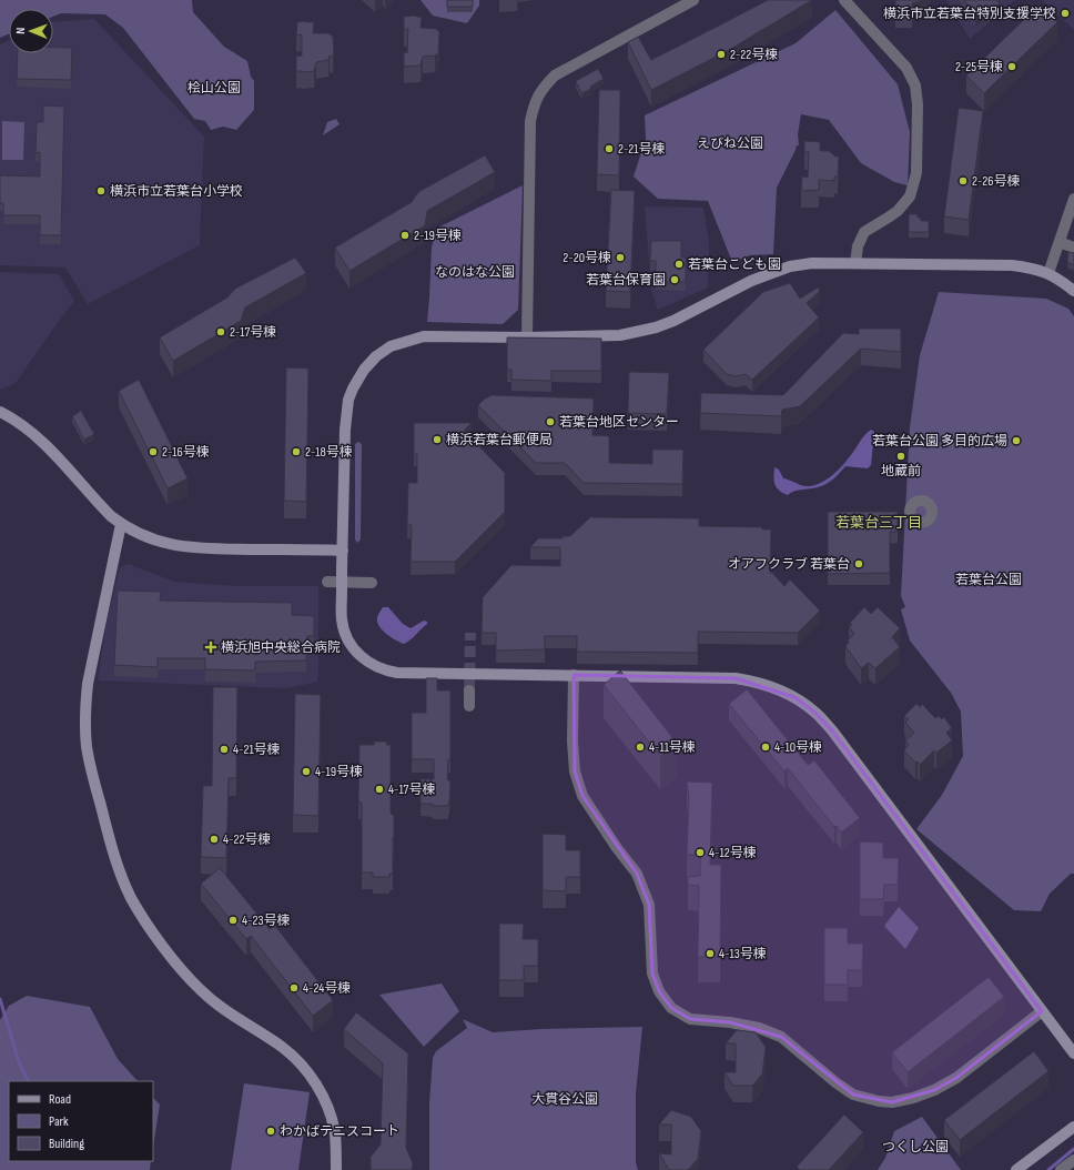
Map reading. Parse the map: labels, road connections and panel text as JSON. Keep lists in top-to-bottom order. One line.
{"districts":["若葉台三丁目"],"parks":["桧山公園","えびね公園","なのはな公園","若葉台公園","大貫谷公園","つくし公園"],"places":{"other":["横浜市立若葉台特別支援学校","2-22号棟","2-25号棟","2-21号棟","2-26号棟","横浜市立若葉台小学校","2-19号棟","2-20号棟","若葉台こども園","若葉台保育園","2-17号棟","若葉台地区センター","横浜若葉台郵便局","若葉台公園 多目的広場","2-16号棟","2-18号棟","地蔵前","オアフクラブ 若葉台","4-11号棟","4-10号棟","4-21号棟","4-19号棟","4-17号棟","4-22号棟","4-12号棟","4-23号棟","4-13号棟","4-24号棟","わかばテニスコート"],"health":["横浜旭中央総合病院"]},"legend":["Road","Park","Building"],"north":"left"}
